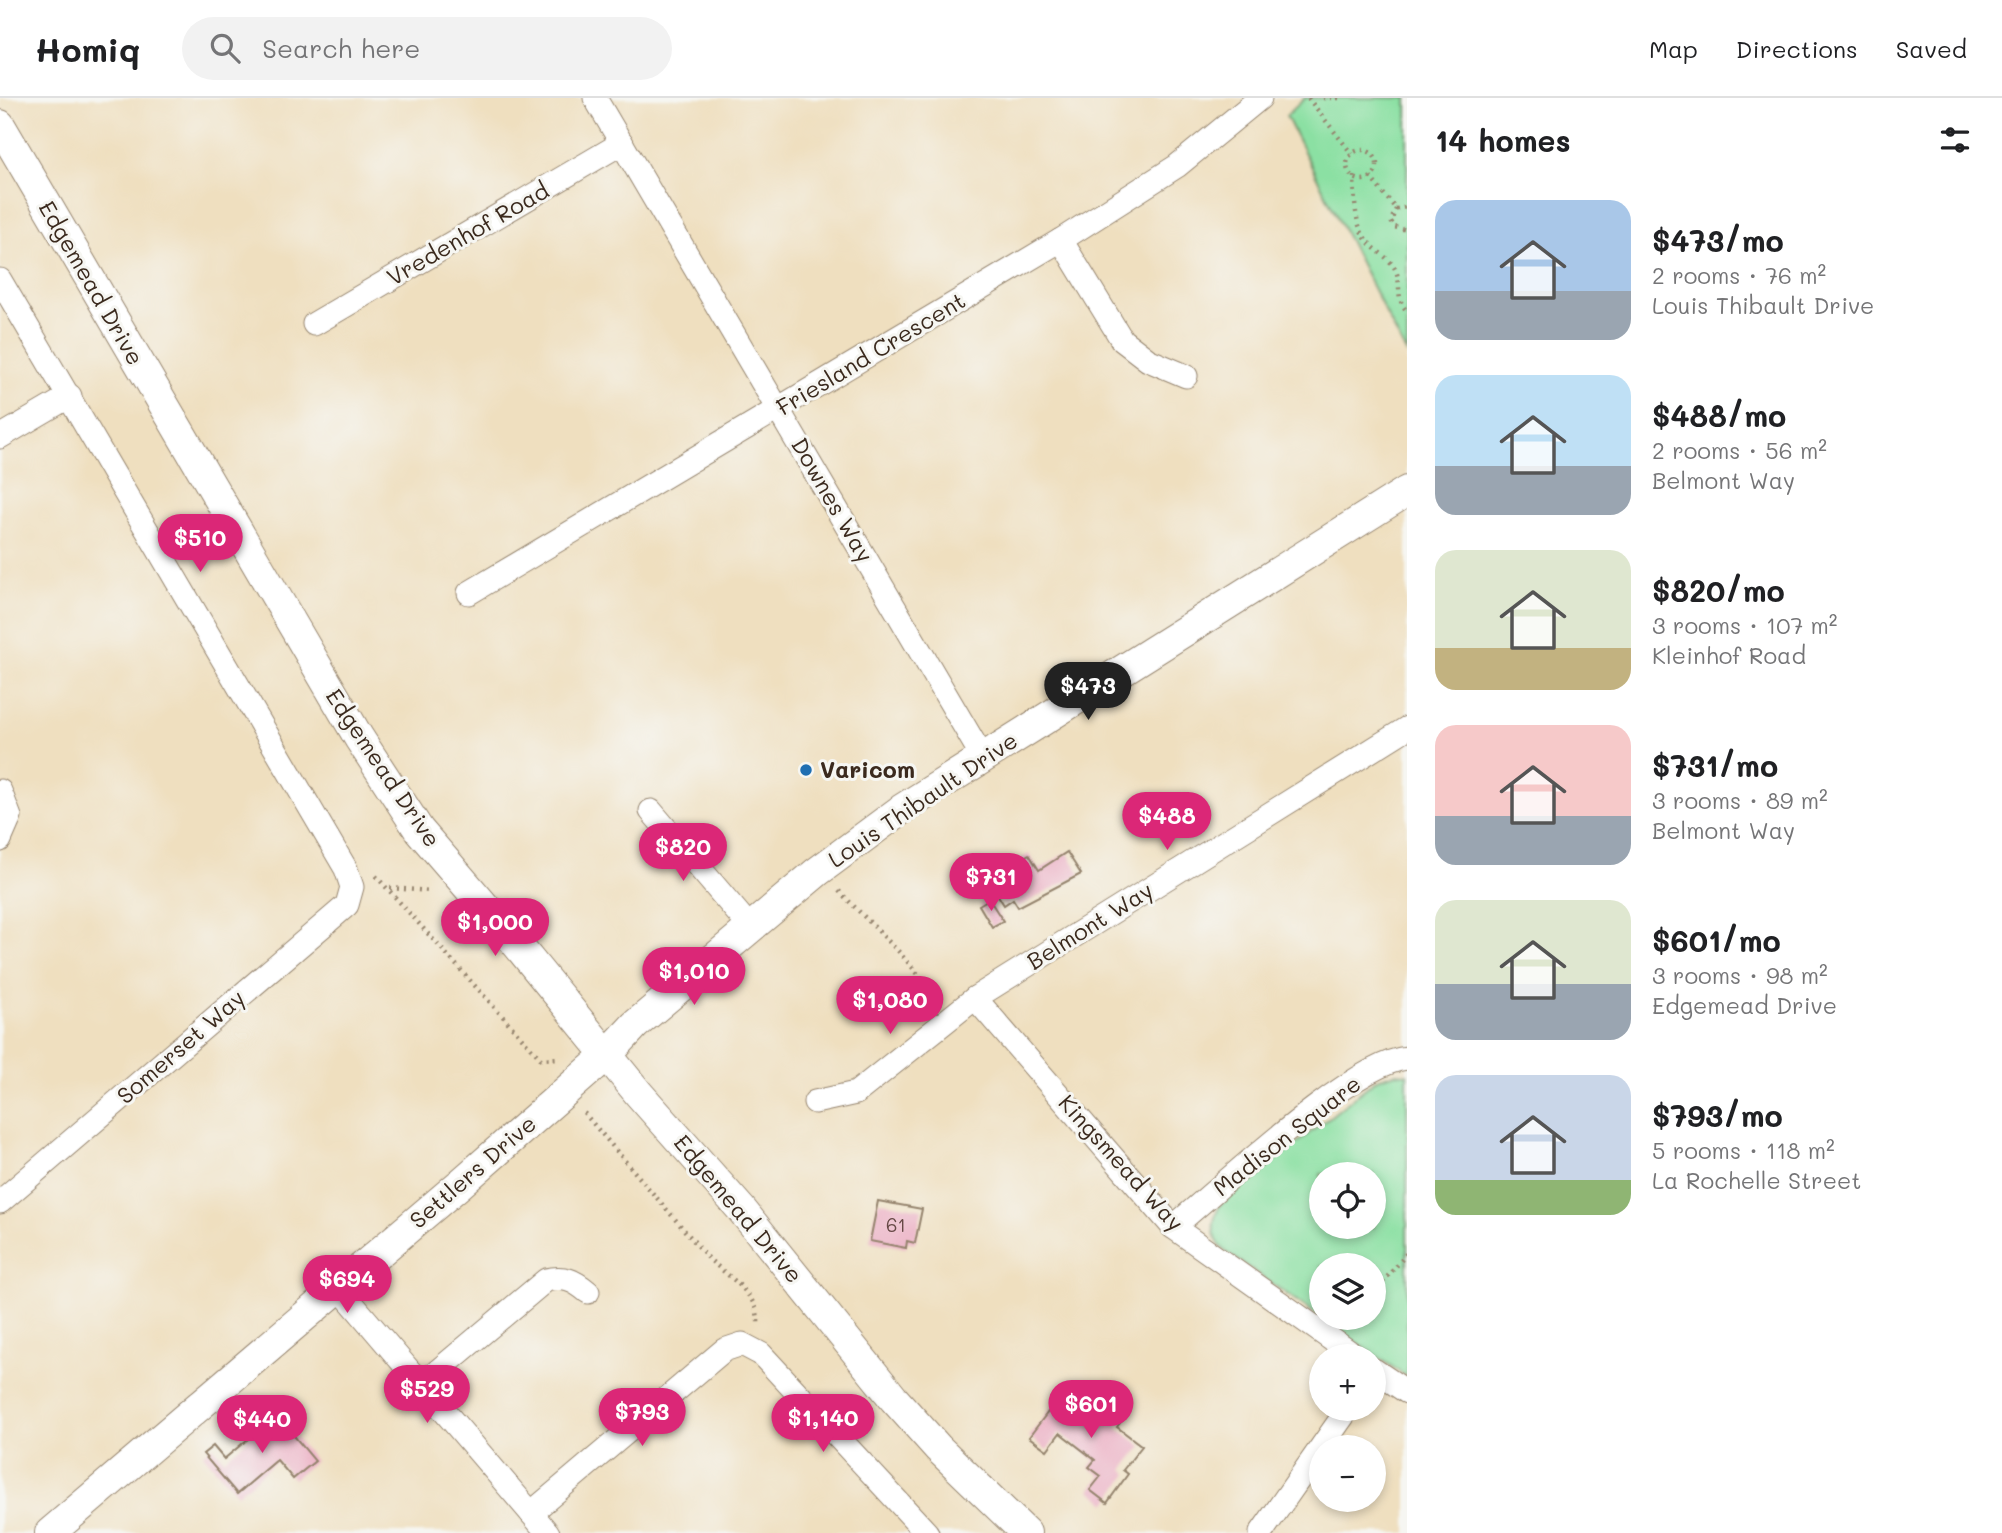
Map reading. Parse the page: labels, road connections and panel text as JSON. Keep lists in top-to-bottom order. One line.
{"streets":{"street":["Vredenhof Road","Edgemead Drive","Friesland Crescent","Downes Way","Louis Thibault Drive","Belmont Way","Somerset Way","Madison Square","Kingsmead Way","Settlers Drive"]},"crossings":[["Vredenhof Road","Downes Way"],["Edgemead Drive","Louis Thibault Drive"],["Edgemead Drive","Settlers Drive"],["Friesland Crescent","Downes Way"],["Downes Way","Louis Thibault Drive"],["Louis Thibault Drive","Settlers Drive"],["Belmont Way","Kingsmead Way"],["Madison Square","Kingsmead Way"]],"places":["Varicom"],"house_numbers":["61"],"page":{"header":"Homiq","search":"Search here","nav":["Map","Directions","Saved"],"heading":"14 homes","list":[{"name":"$473/mo","note":"2 rooms · 76 m² · Louis Thibault Drive"},{"name":"$488/mo","note":"2 rooms · 56 m² · Belmont Way"},{"name":"$820/mo","note":"3 rooms · 107 m² · Kleinhof Road"},{"name":"$731/mo","note":"3 rooms · 89 m² · Belmont Way"},{"name":"$601/mo","note":"3 rooms · 98 m² · Edgemead Drive"},{"name":"$793/mo","note":"5 rooms · 118 m² · La Rochelle Street"}],"price":["$510","$473","$488","$820","$731","$1,000","$1,010","$1,080","$694","$529","$601","$793","$1,140","$440"],"map_buttons":["+","−"]}}
